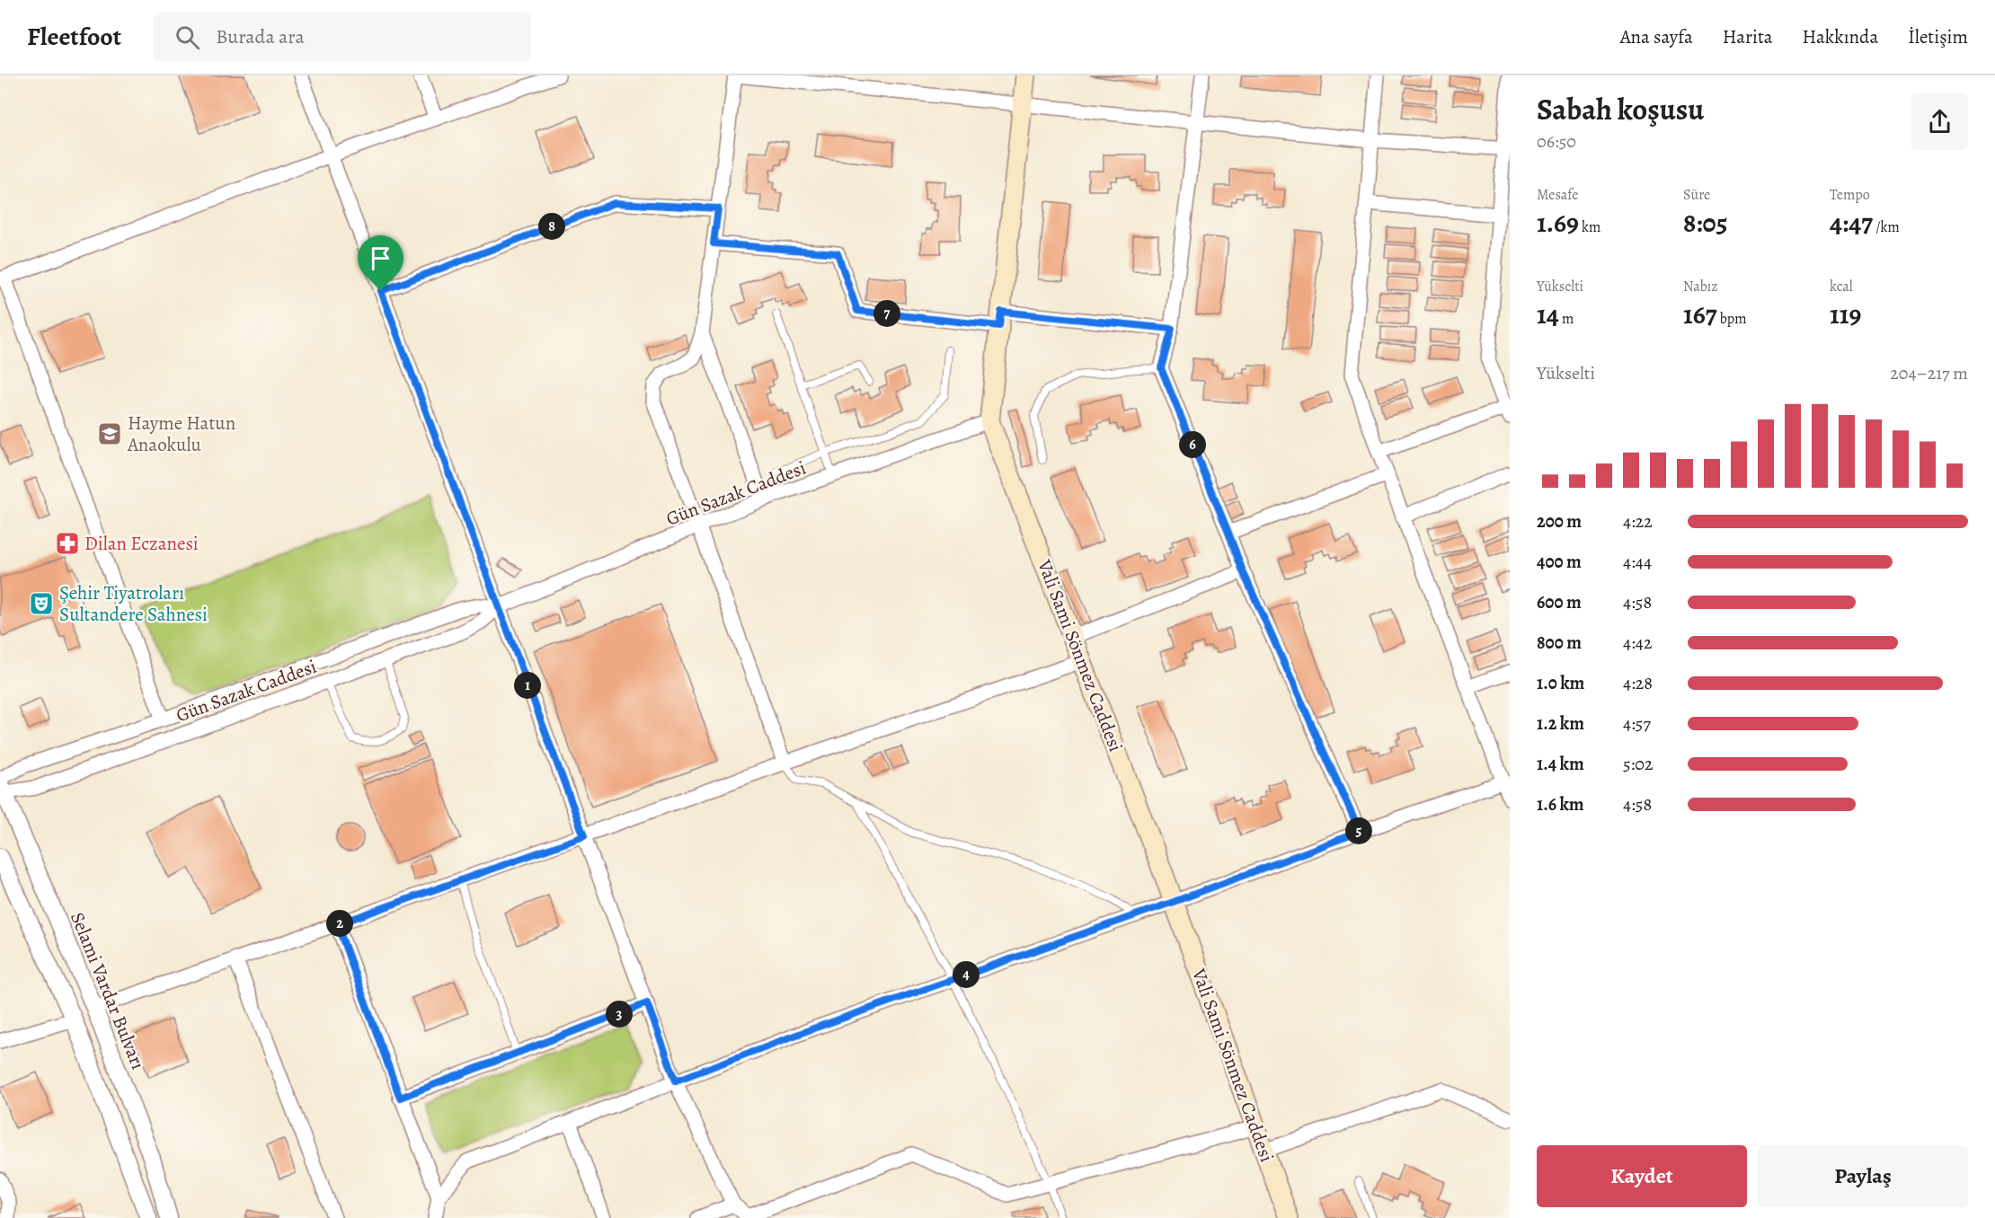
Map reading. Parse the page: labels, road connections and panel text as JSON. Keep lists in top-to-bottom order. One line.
{"streets":{"main road":["Vali Sami Sönmez Caddesi"],"street":["Gün Sazak Caddesi","Selami Vardar Bulvarı"]},"crossings":[["Gün Sazak Caddesi","Vali Sami Sönmez Caddesi"],["Gün Sazak Caddesi","Selami Vardar Bulvarı"]],"places":{"school or university":["Hayme Hatun Anaokulu"],"pharmacy":["Dilan Eczanesi"],"theatre":["Şehir Tiyatroları Sultandere Sahnesi"]},"page":{"header":"Fleetfoot","search":"Burada ara","nav":["Ana sayfa","Harita","Hakkında","İletişim"],"heading":["Sabah koşusu","06:50"],"stats":[["Mesafe","1.69 km"],["Süre","8:05"],["Tempo","4:47 /km"],["Yükselti","14 m"],["Nabız","167 bpm"],["kcal","119"]],"pins":["8","7","6","1","5","2","4","3"],"chart":["Yükselti","204–217 m"],"list":[{"name":"200 m","note":"4:22"},{"name":"400 m","note":"4:44"},{"name":"600 m","note":"4:58"},{"name":"800 m","note":"4:42"},{"name":"1.0 km","note":"4:28"},{"name":"1.2 km","note":"4:57"},{"name":"1.4 km","note":"5:02"},{"name":"1.6 km","note":"4:58"}],"buttons":["Kaydet","Paylaş"]}}
